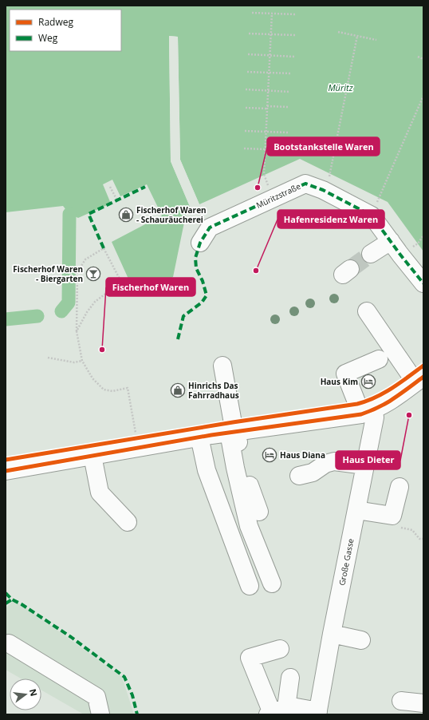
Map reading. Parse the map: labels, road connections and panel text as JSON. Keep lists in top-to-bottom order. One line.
{"streets":{"street":["Müritzstraße","Große Gasse"]},"water":["Müritz"],"places":{"other":["Bootstankstelle Waren","Hafenresidenz Waren","Fischerhof Waren","Haus Dieter"],"shop":["Fischerhof Waren - Schauräucherei","Hinrichs Das Fahrradhaus"],"bar":["Fischerhof Waren - Biergarten"],"hotel":["Haus Kim","Haus Diana"]},"legend":["Radweg","Weg"],"north":"right"}
